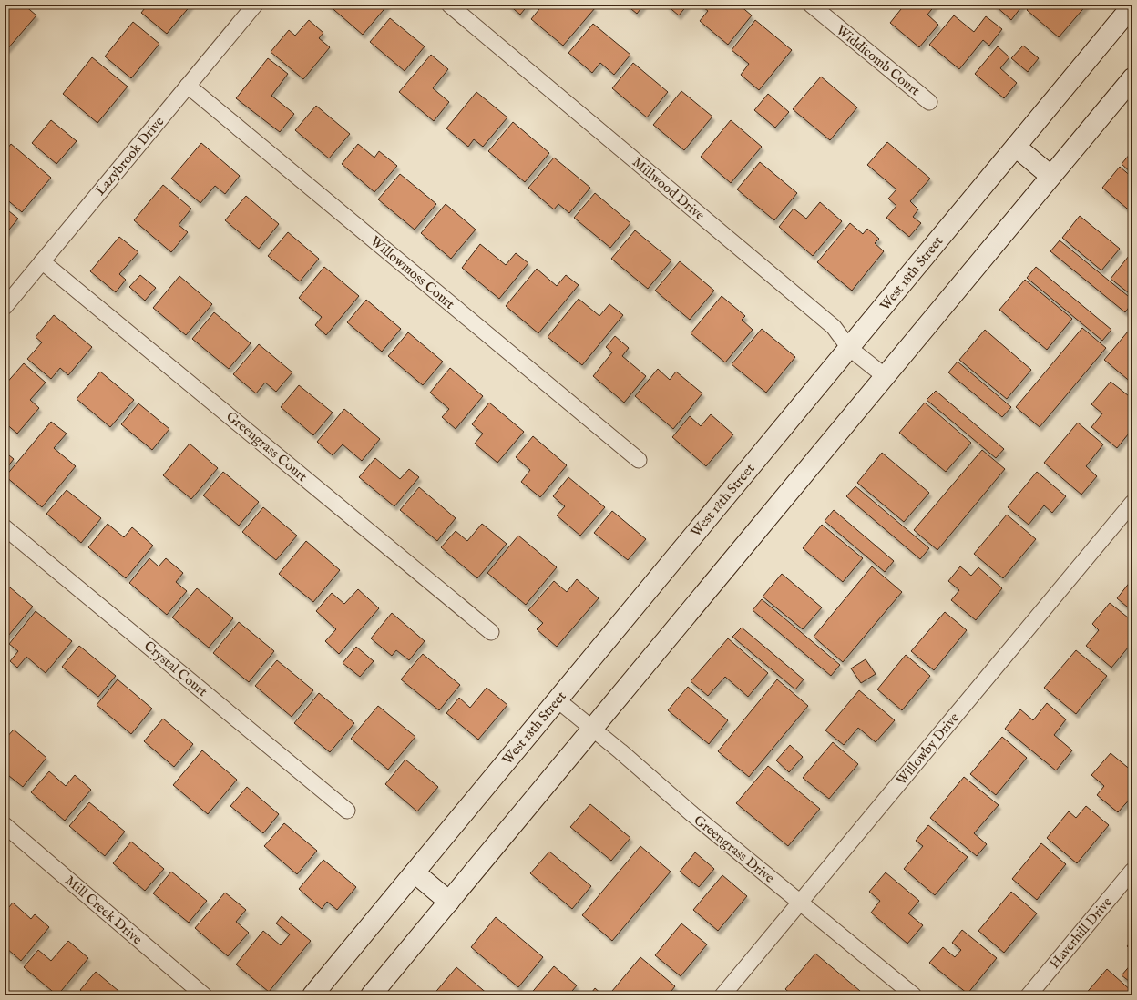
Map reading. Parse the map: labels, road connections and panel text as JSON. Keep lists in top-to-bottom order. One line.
{"streets":{"main road":["West 18th Street"],"street":["Widdicomb Court","Lazybrook Drive","Millwood Drive","Willowmoss Court","Greengrass Court","Crystal Court","Willowby Drive","Greengrass Drive","Mill Creek Drive","Haverhill Drive"]},"crossings":[["Lazybrook Drive","Willowmoss Court"],["Lazybrook Drive","Greengrass Court"],["Millwood Drive","West 18th Street"],["West 18th Street","Greengrass Drive"],["Willowby Drive","Greengrass Drive"]]}
